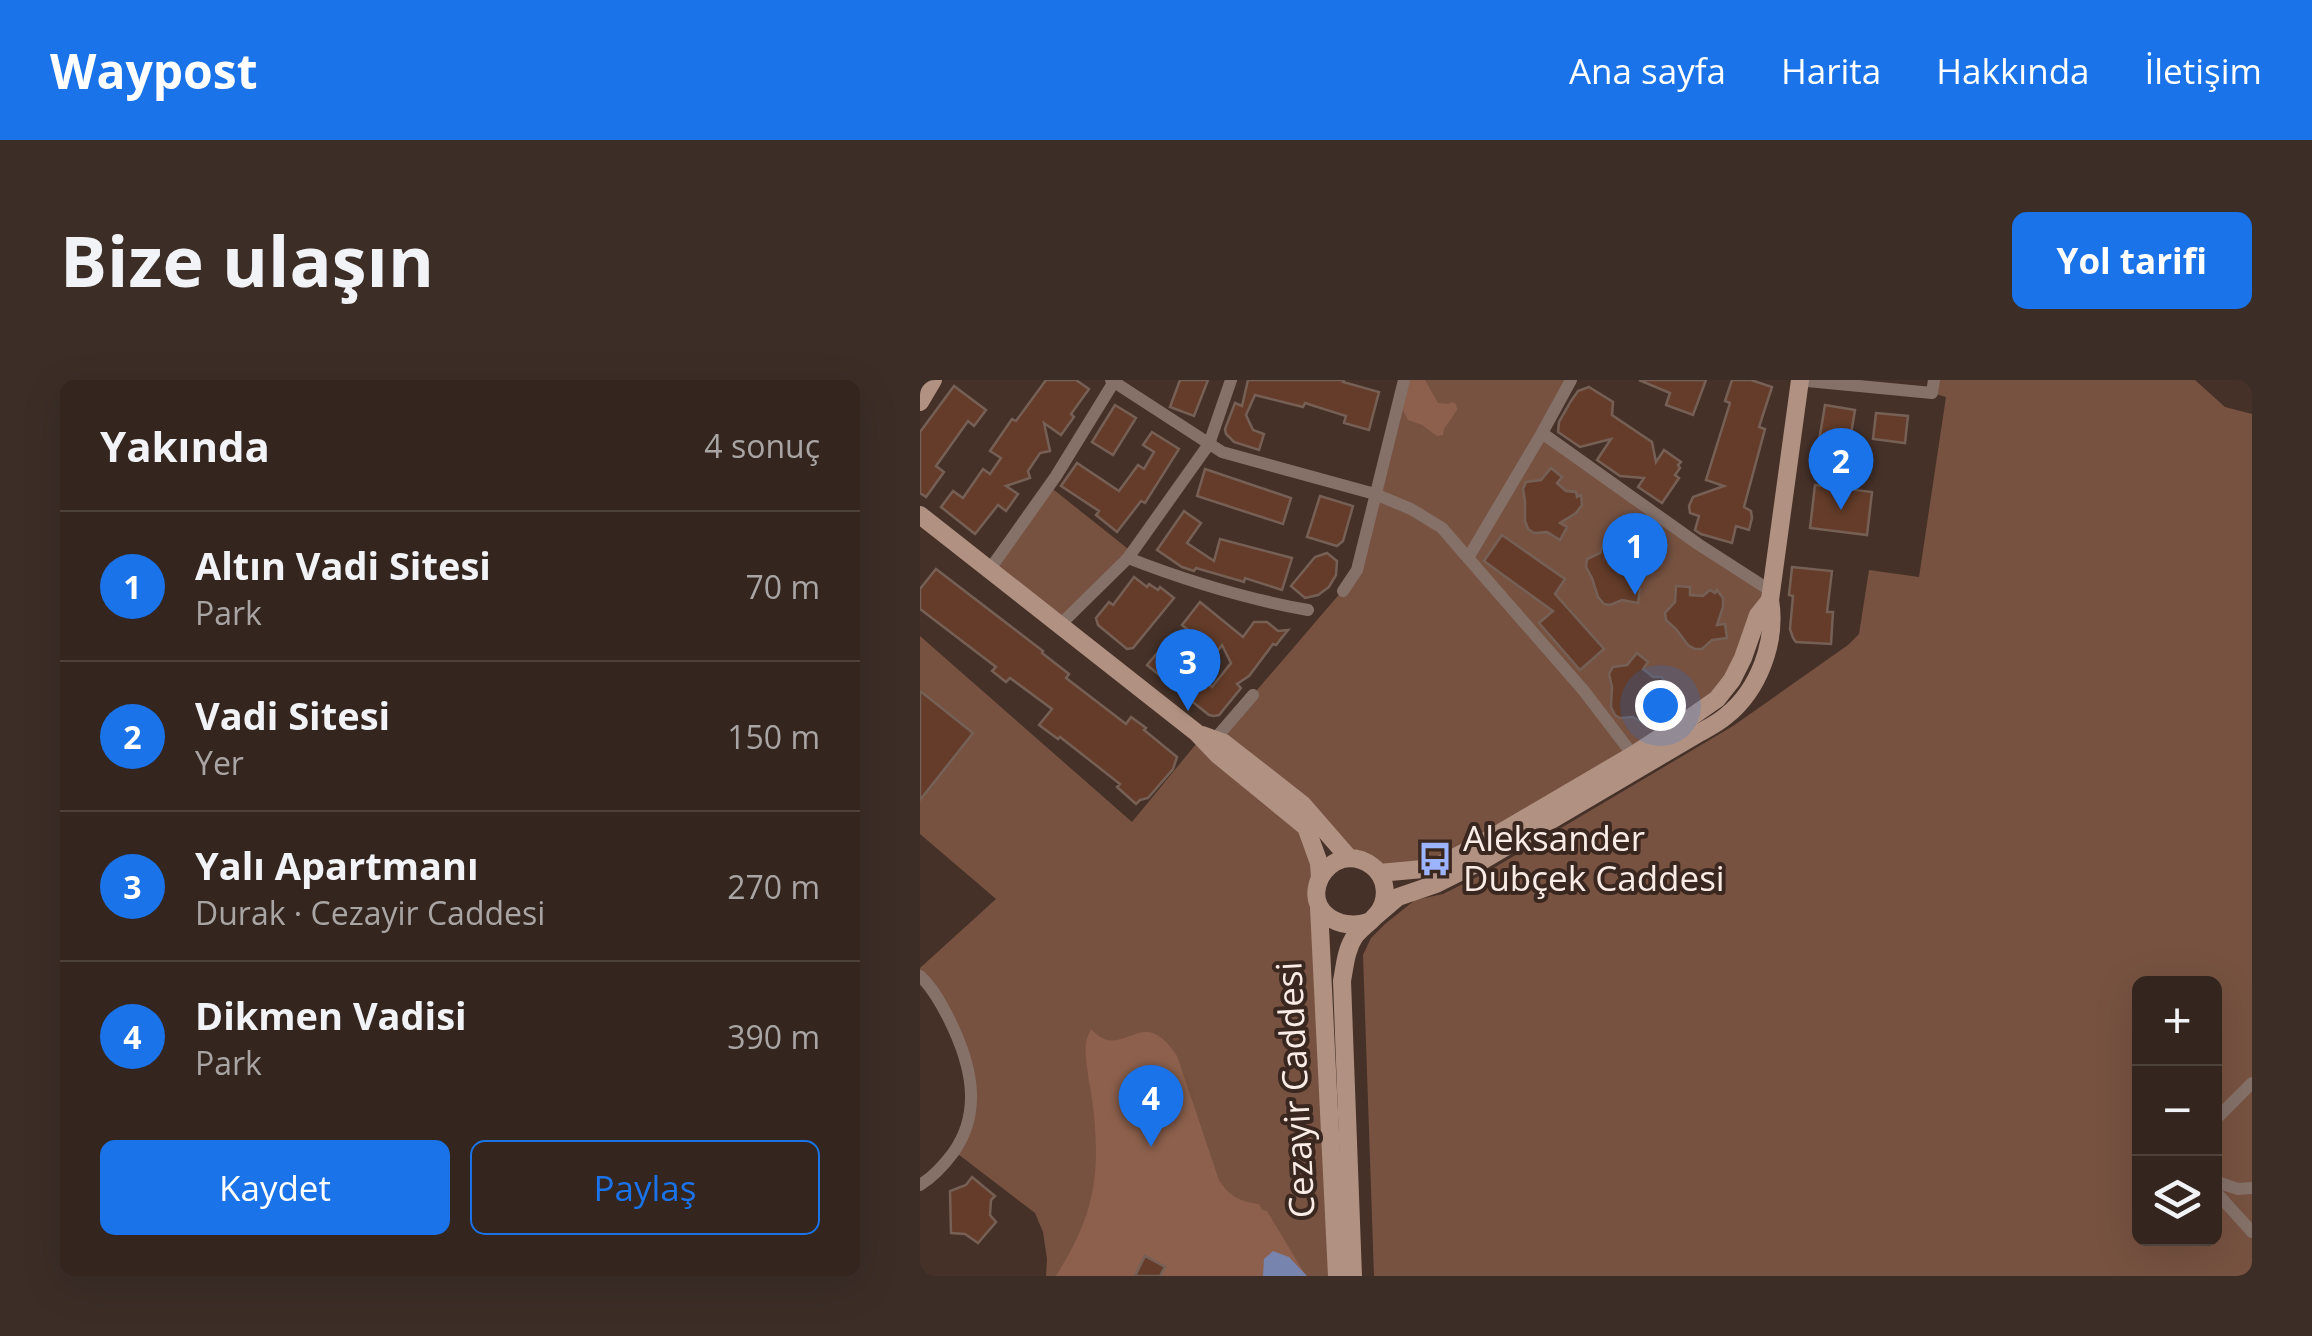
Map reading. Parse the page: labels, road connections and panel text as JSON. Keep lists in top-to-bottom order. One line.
{"streets":{"main road":["Cezayir Caddesi"]},"places":{"bus stop":["Aleksander Dubçek Caddesi"]},"page":{"header":"Waypost","nav":["Ana sayfa","Harita","Hakkında","İletişim"],"title":"Bize ulaşın","buttons":["Yol tarifi",["Kaydet","Paylaş"]],"heading":["Yakında","4 sonuç"],"pins":["2","1","3","4"],"list":[{"mark":"1","name":"Altın Vadi Sitesi","note":"Park","value":"70 m"},{"mark":"2","name":"Vadi Sitesi","note":"Yer","value":"150 m"},{"mark":"3","name":"Yalı Apartmanı","note":"Durak · Cezayir Caddesi","value":"270 m"},{"mark":"4","name":"Dikmen Vadisi","note":"Park","value":"390 m"}],"map_buttons":["+","−"]}}
